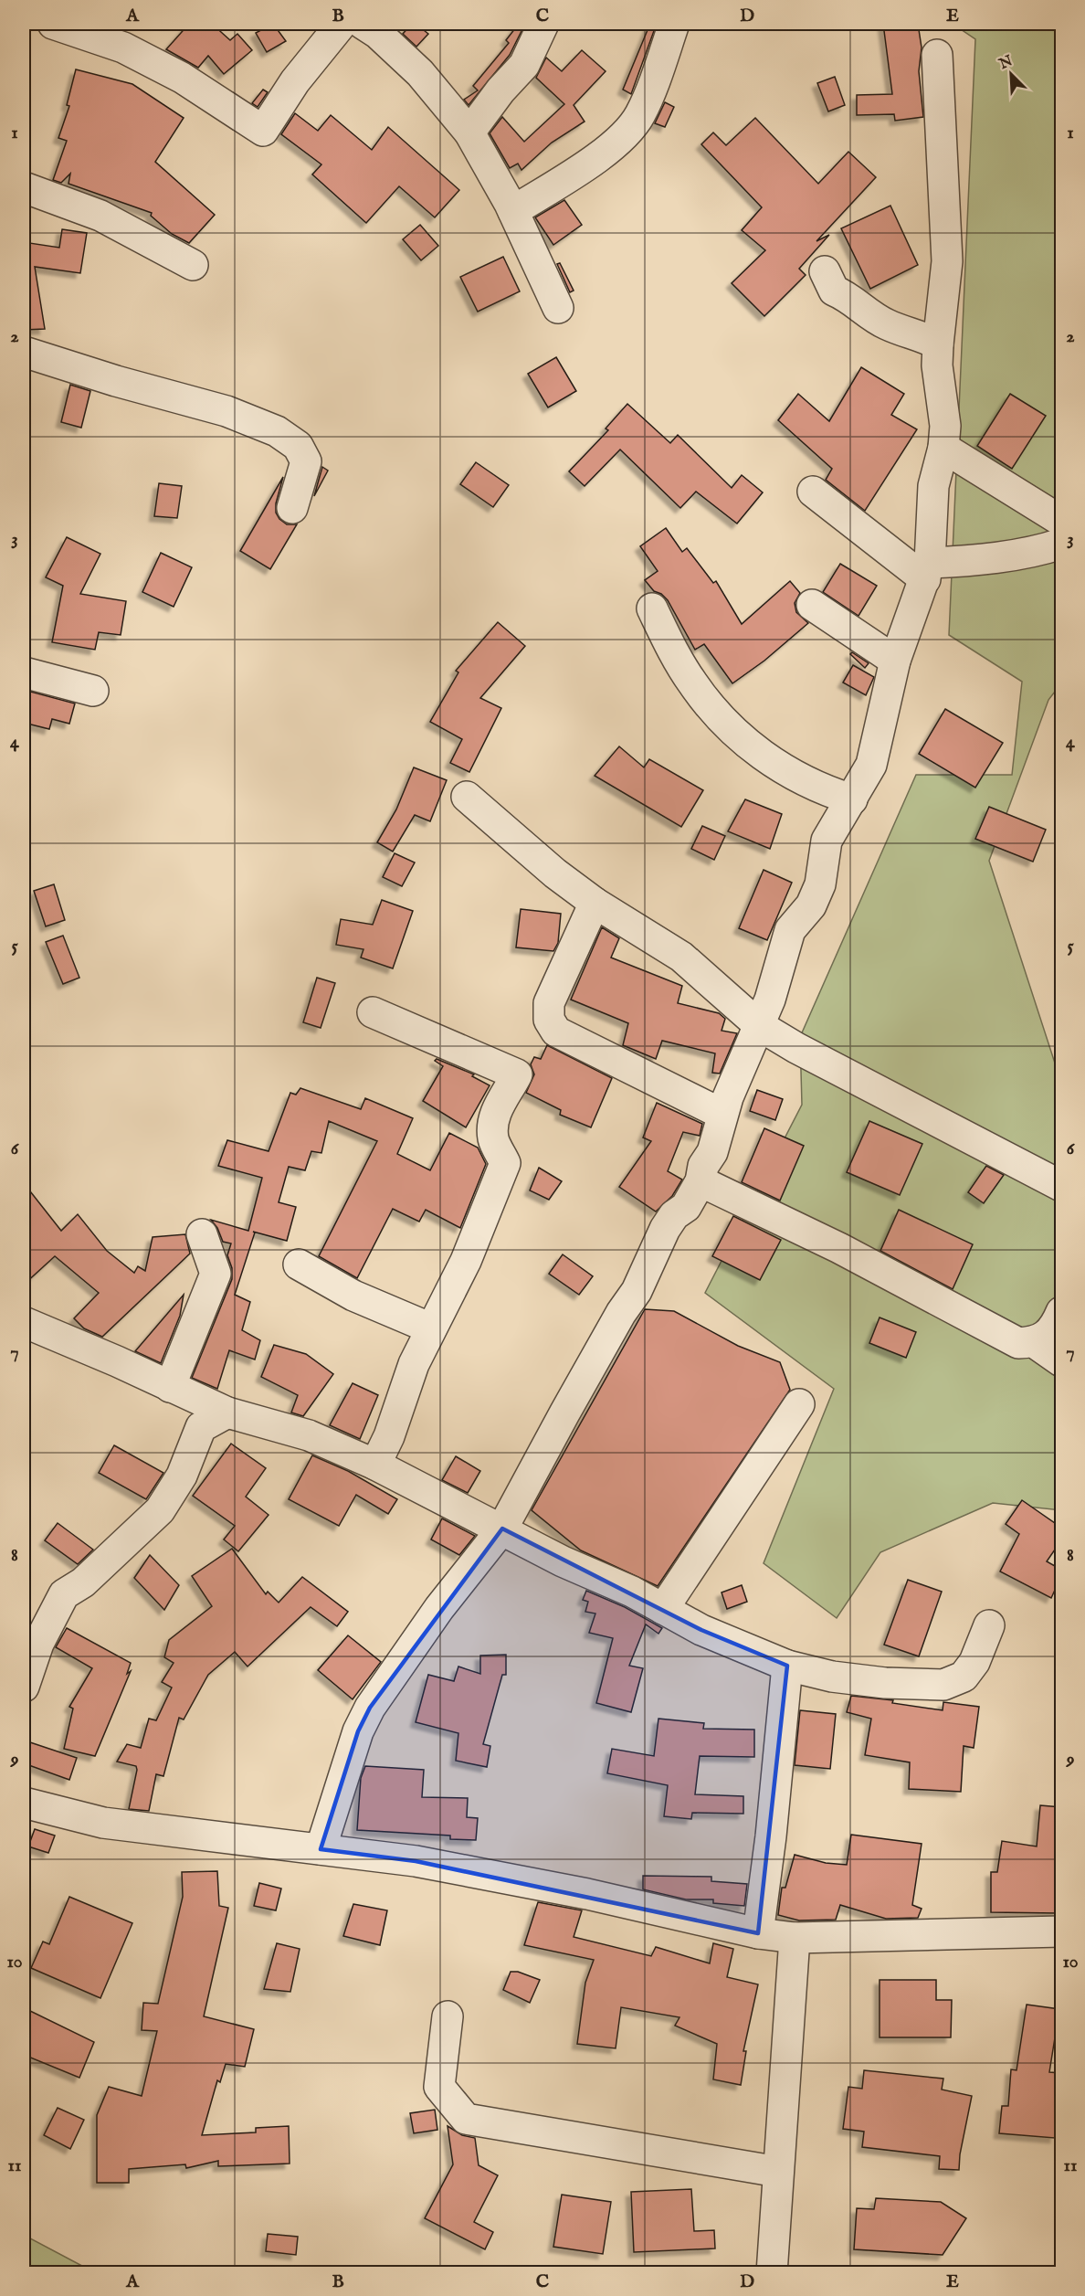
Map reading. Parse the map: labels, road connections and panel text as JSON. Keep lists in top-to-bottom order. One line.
{"north":"top left","grid":{"columns":["A","B","C","D","E"],"rows":["1","2","3","4","5","6","7","8","9","10","11"]}}
